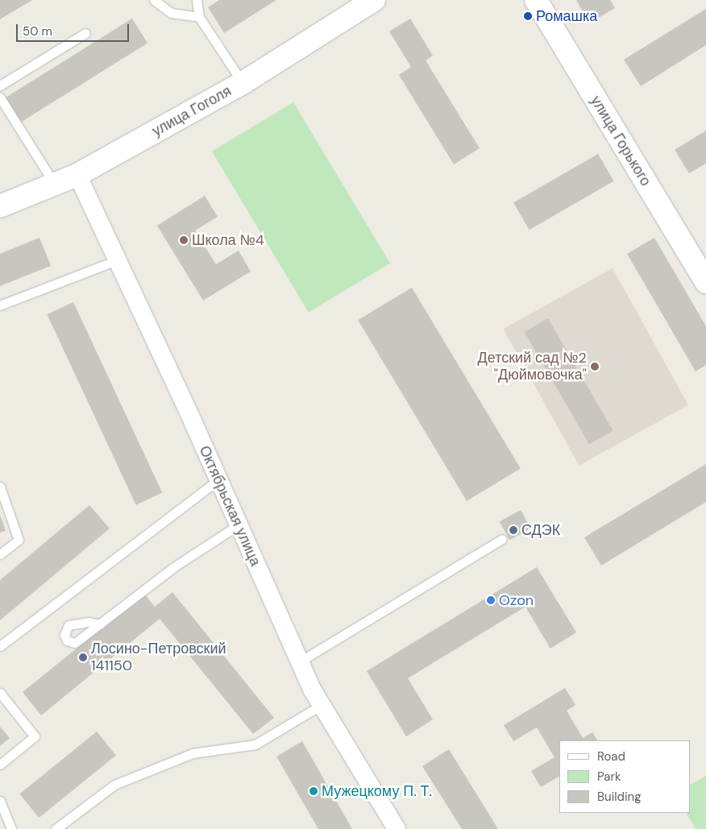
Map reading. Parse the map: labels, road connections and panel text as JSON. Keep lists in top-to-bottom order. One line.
{"streets":{"street":["улица Гоголя","улица Горького","Октябрьская улица"]},"crossings":[["улица Гоголя","Октябрьская улица"]],"places":["Ромашка","Школа №4","Детский сад №2 \"Дюймовочка\"","СДЭК","Ozon","Лосино-Петровский 141150","Мужецкому П. Т."],"legend":["Road","Park","Building"],"scale_bar":"50 m"}
